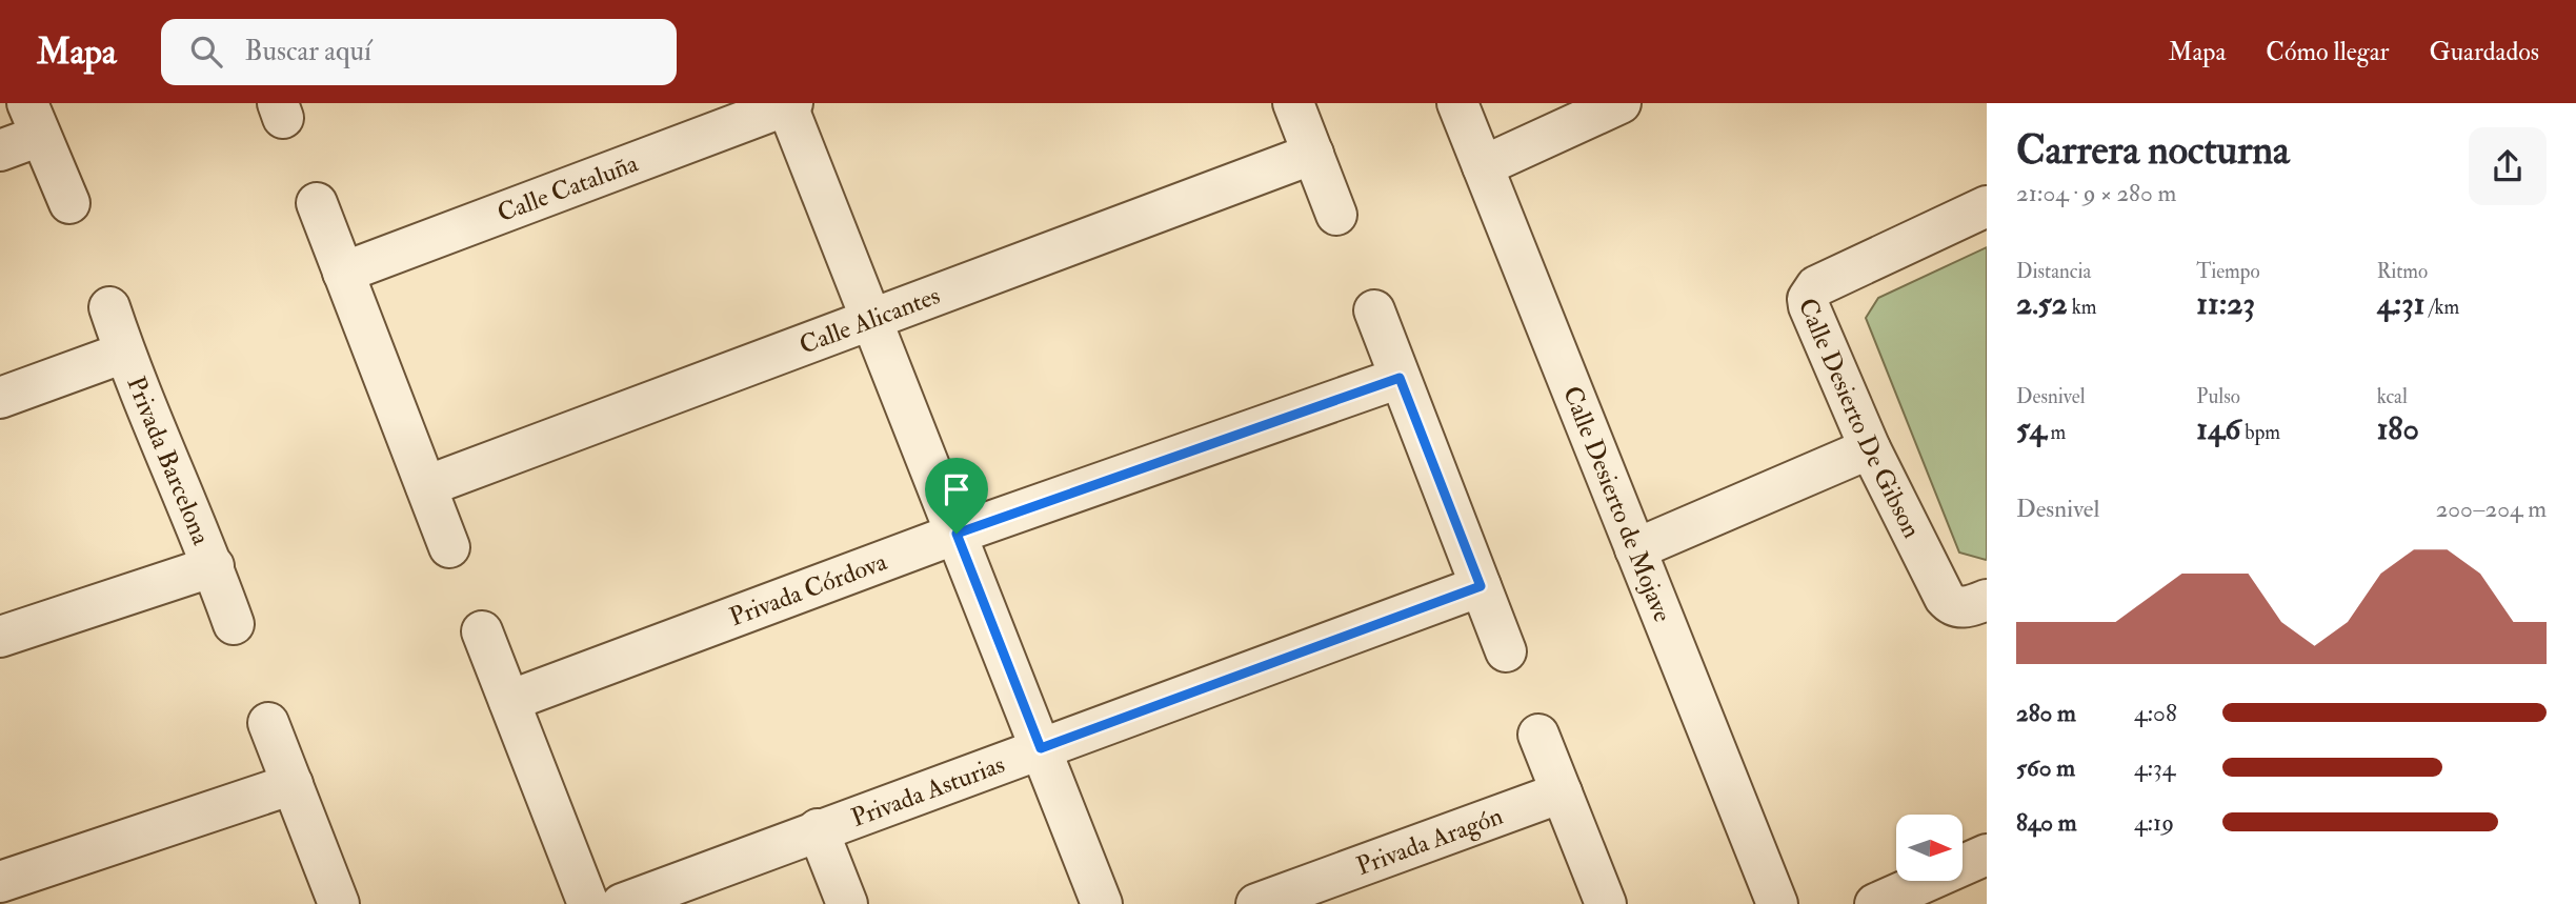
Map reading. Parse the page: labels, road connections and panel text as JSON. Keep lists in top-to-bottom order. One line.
{"streets":{"street":["Calle Cataluña","Calle Alicantes","Calle Desierto De Gibson","Privada Barcelona","Calle Desierto de Mojave","Privada Córdova","Privada Asturias","Privada Aragón"]},"north":"right","page":{"header":"Mapa","search":"Buscar aquí","nav":["Mapa","Cómo llegar","Guardados"],"heading":["Carrera nocturna","21:04 · 9 × 280 m"],"stats":[["Distancia","2.52 km"],["Tiempo","11:23"],["Ritmo","4:31 /km"],["Desnivel","54 m"],["Pulso","146 bpm"],["kcal","180"]],"chart":["Desnivel","200–204 m"],"list":[{"name":"280 m","note":"4:08"},{"name":"560 m","note":"4:34"},{"name":"840 m","note":"4:19"}]}}
